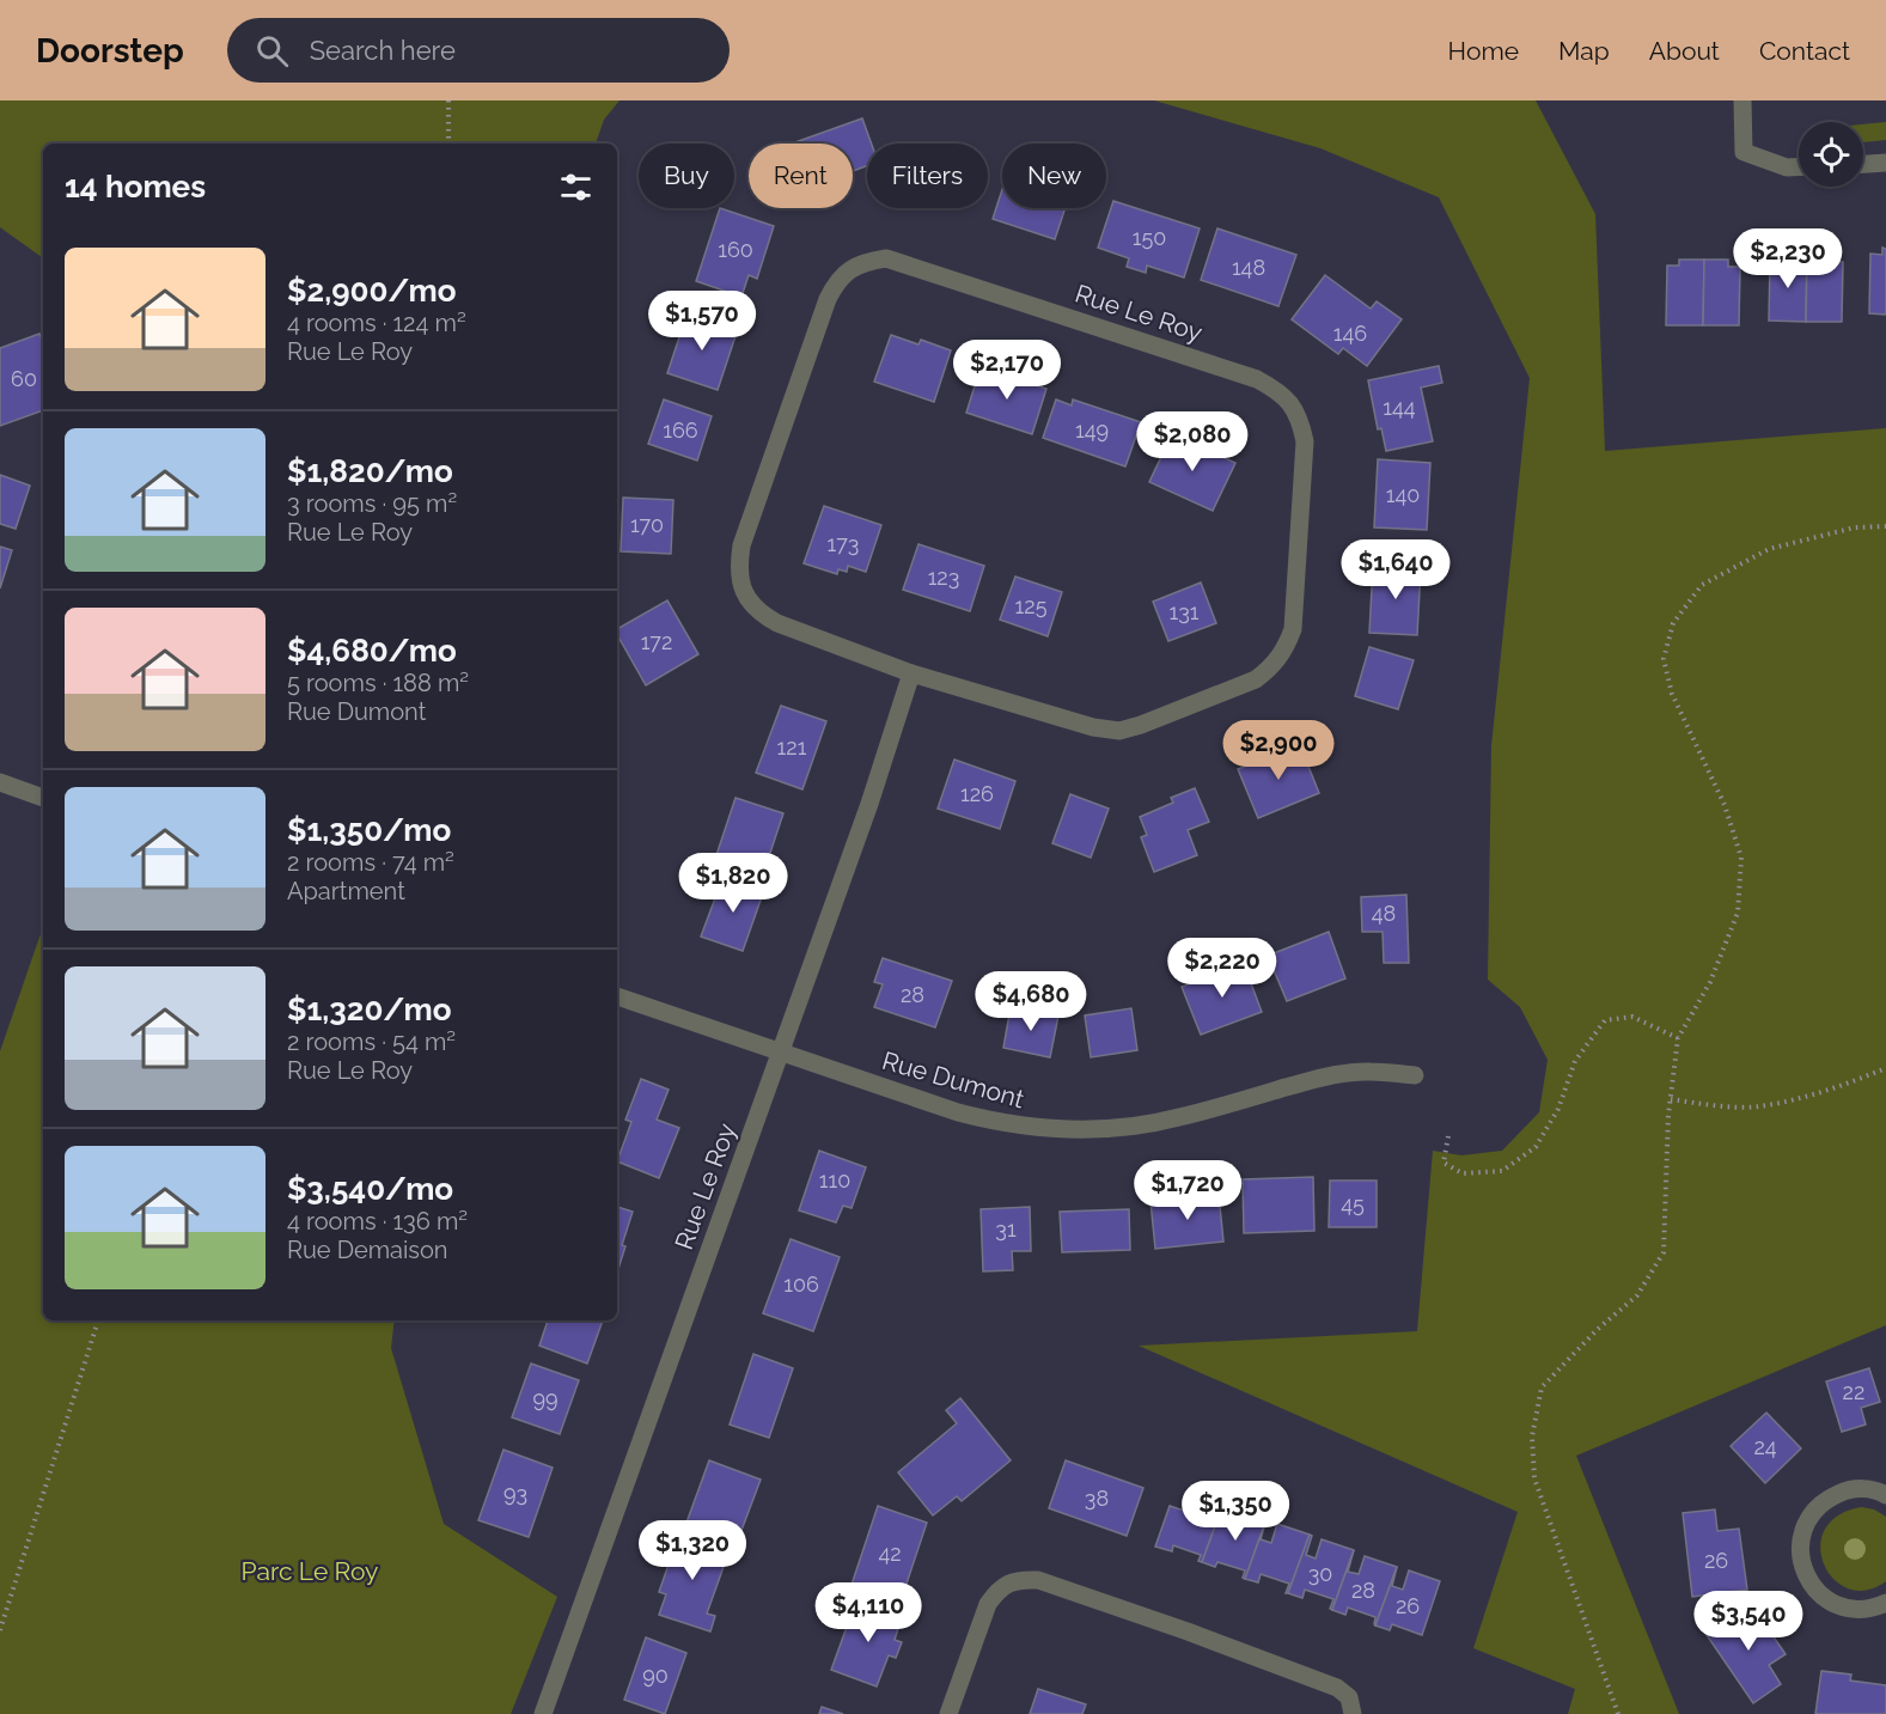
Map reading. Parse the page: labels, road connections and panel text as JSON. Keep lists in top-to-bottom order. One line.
{"streets":{"street":["Rue Le Roy","Rue Dumont"]},"crossings":[["Rue Le Roy","Rue Dumont"]],"parks":["Parc Le Roy"],"house_numbers":["150","160","148","146","60","144","166","149","140","170","173","123","125","131","172","121","126","48","28","110","45","31","106","22","99","24","93","38","42","26","30","28","26","90"],"page":{"header":"Doorstep","search":"Search here","nav":["Home","Map","About","Contact"],"chip":["Buy","Rent","Filters","New"],"heading":"14 homes","price":["$2,230","$1,570","$2,170","$2,080","$1,640","$2,900","$1,820","$2,220","$4,680","$1,720","$1,350","$1,320","$4,110","$3,540"],"list":[{"name":"$2,900/mo","note":"4 rooms · 124 m² · Rue Le Roy"},{"name":"$1,820/mo","note":"3 rooms · 95 m² · Rue Le Roy"},{"name":"$4,680/mo","note":"5 rooms · 188 m² · Rue Dumont"},{"name":"$1,350/mo","note":"2 rooms · 74 m² · Apartment"},{"name":"$1,320/mo","note":"2 rooms · 54 m² · Rue Le Roy"},{"name":"$3,540/mo","note":"4 rooms · 136 m² · Rue Demaison"}]}}
